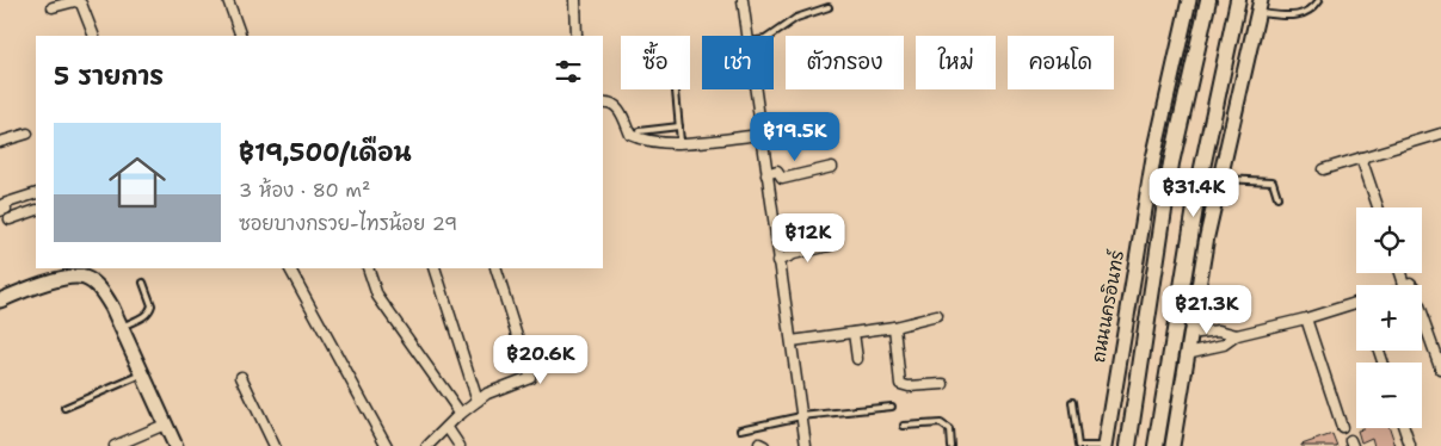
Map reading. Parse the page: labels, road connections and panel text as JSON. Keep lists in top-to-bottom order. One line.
{"streets":{"main road":["ถนนนครอินทร์"]},"page":{"chip":["ซื้อ","เช่า","ตัวกรอง","ใหม่","คอนโด"],"heading":"5 รายการ","list":[{"name":"฿19,500/เดือน","note":"3 ห้อง · 80 m² · ซอยบางกรวย-ไทรน้อย 29"}],"price":["฿19.5K","฿31.4K","฿12K","฿21.3K","฿20.6K"],"map_buttons":["+","−"]}}
